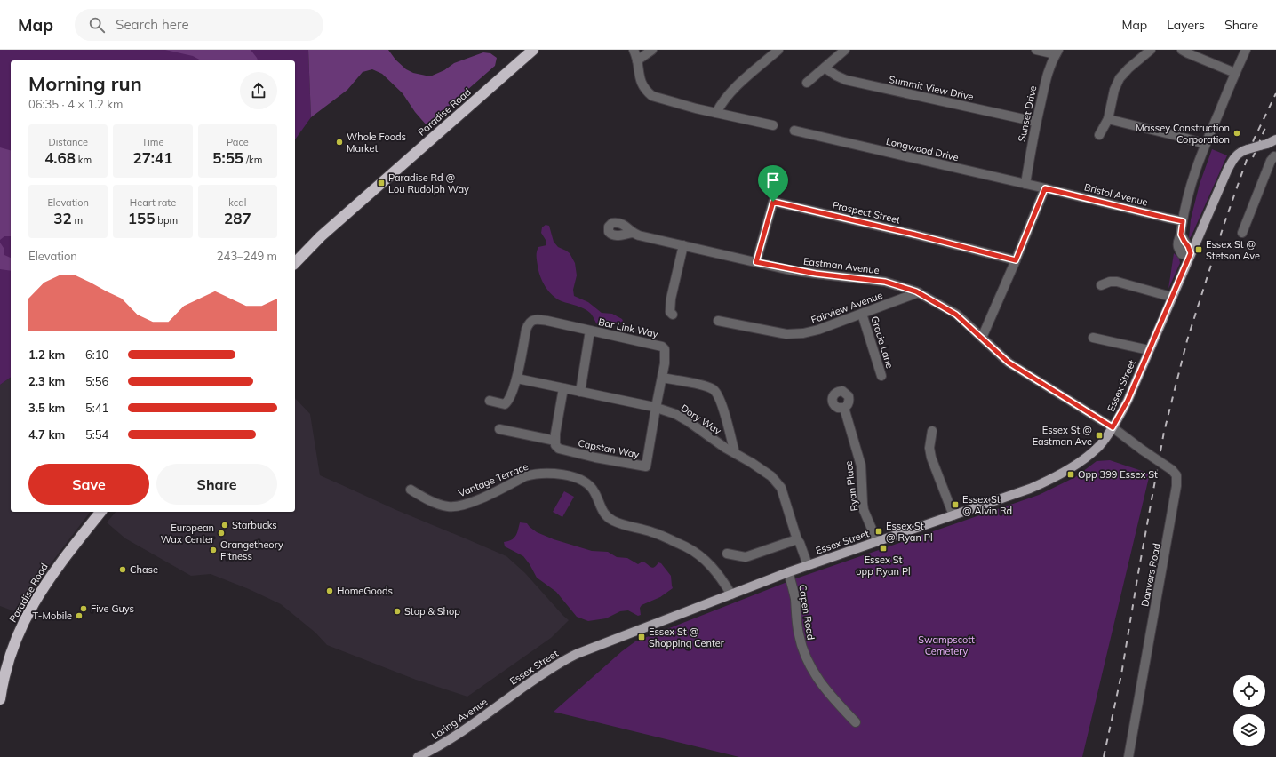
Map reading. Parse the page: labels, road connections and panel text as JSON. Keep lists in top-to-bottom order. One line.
{"streets":{"highway":["Paradise Road"],"main road":["Essex Street","Loring Avenue"],"street":["Summit View Drive","Sunset Drive","Longwood Drive","Bristol Avenue","Prospect Street","Eastman Avenue","Fairview Avenue","Bar Link Way","Gracie Lane","Dory Way","Capstan Way","Vantage Terrace","Ryan Place","Danvers Road","Capen Road"]},"crossings":[["Summit View Drive","Sunset Drive"],["Sunset Drive","Longwood Drive"],["Longwood Drive","Bristol Avenue"],["Prospect Street","Eastman Avenue"],["Eastman Avenue","Fairview Avenue"],["Eastman Avenue","Essex Street"],["Eastman Avenue","Danvers Road"],["Fairview Avenue","Gracie Lane"],["Bar Link Way","Dory Way"],["Bar Link Way","Capstan Way"],["Essex Street","Dory Way"],["Essex Street","Vantage Terrace"],["Essex Street","Ryan Place"],["Essex Street","Danvers Road"],["Essex Street","Capen Road"],["Essex Street","Loring Avenue"],["Dory Way","Capstan Way"]],"parks":["Swampscott Cemetery"],"places":{"other":["Massey Construction Corporation","Whole Foods Market","Starbucks","European Wax Center","Orangetheory Fitness","Chase","HomeGoods","Five Guys","Stop & Shop","T-Mobile"],"transit":["Paradise Rd @ Lou Rudolph Way","Essex St @ Stetson Ave","Essex St @ Eastman Ave","Opp 399 Essex St","Essex St @ Alvin Rd","Essex St @ Ryan Pl","Essex St opp Ryan Pl","Essex St @ Shopping Center"]},"page":{"header":"Map","search":"Search here","nav":["Map","Layers","Share"],"heading":["Morning run","06:35 · 4 × 1.2 km"],"stats":[["Distance","4.68 km"],["Time","27:41"],["Pace","5:55 /km"],["Elevation","32 m"],["Heart rate","155 bpm"],["kcal","287"]],"chart":["Elevation","243–249 m"],"list":[{"name":"1.2 km","note":"6:10"},{"name":"2.3 km","note":"5:56"},{"name":"3.5 km","note":"5:41"},{"name":"4.7 km","note":"5:54"}],"buttons":["Save","Share"]}}
